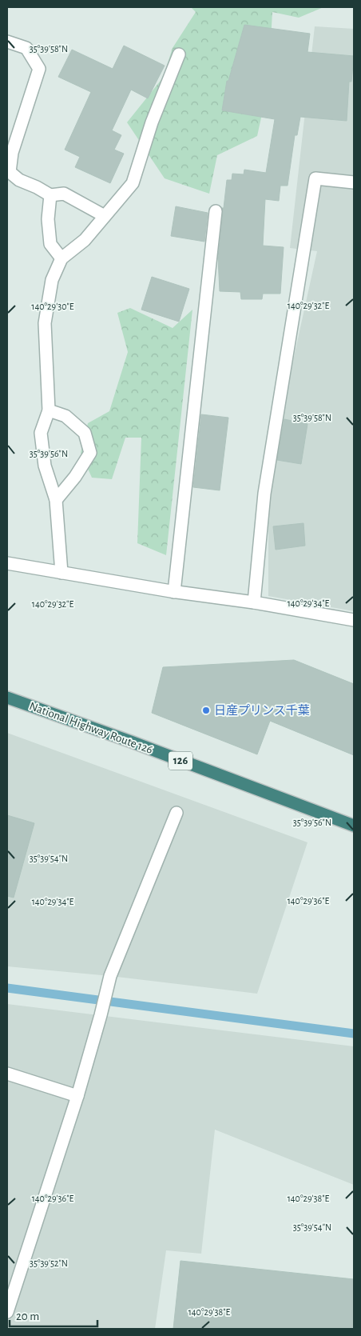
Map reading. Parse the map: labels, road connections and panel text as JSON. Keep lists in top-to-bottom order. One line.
{"streets":{"highway":["National Highway Route 126","126"]},"places":["日産プリンス千葉"],"scale_bar":"20 m","coordinates":["35°39'58\"N","140°29'32\"E","140°29'30\"E","35°39'56\"N","140°29'34\"E","35°39'54\"N","140°29'36\"E","140°29'38\"E","35°39'52\"N"]}
